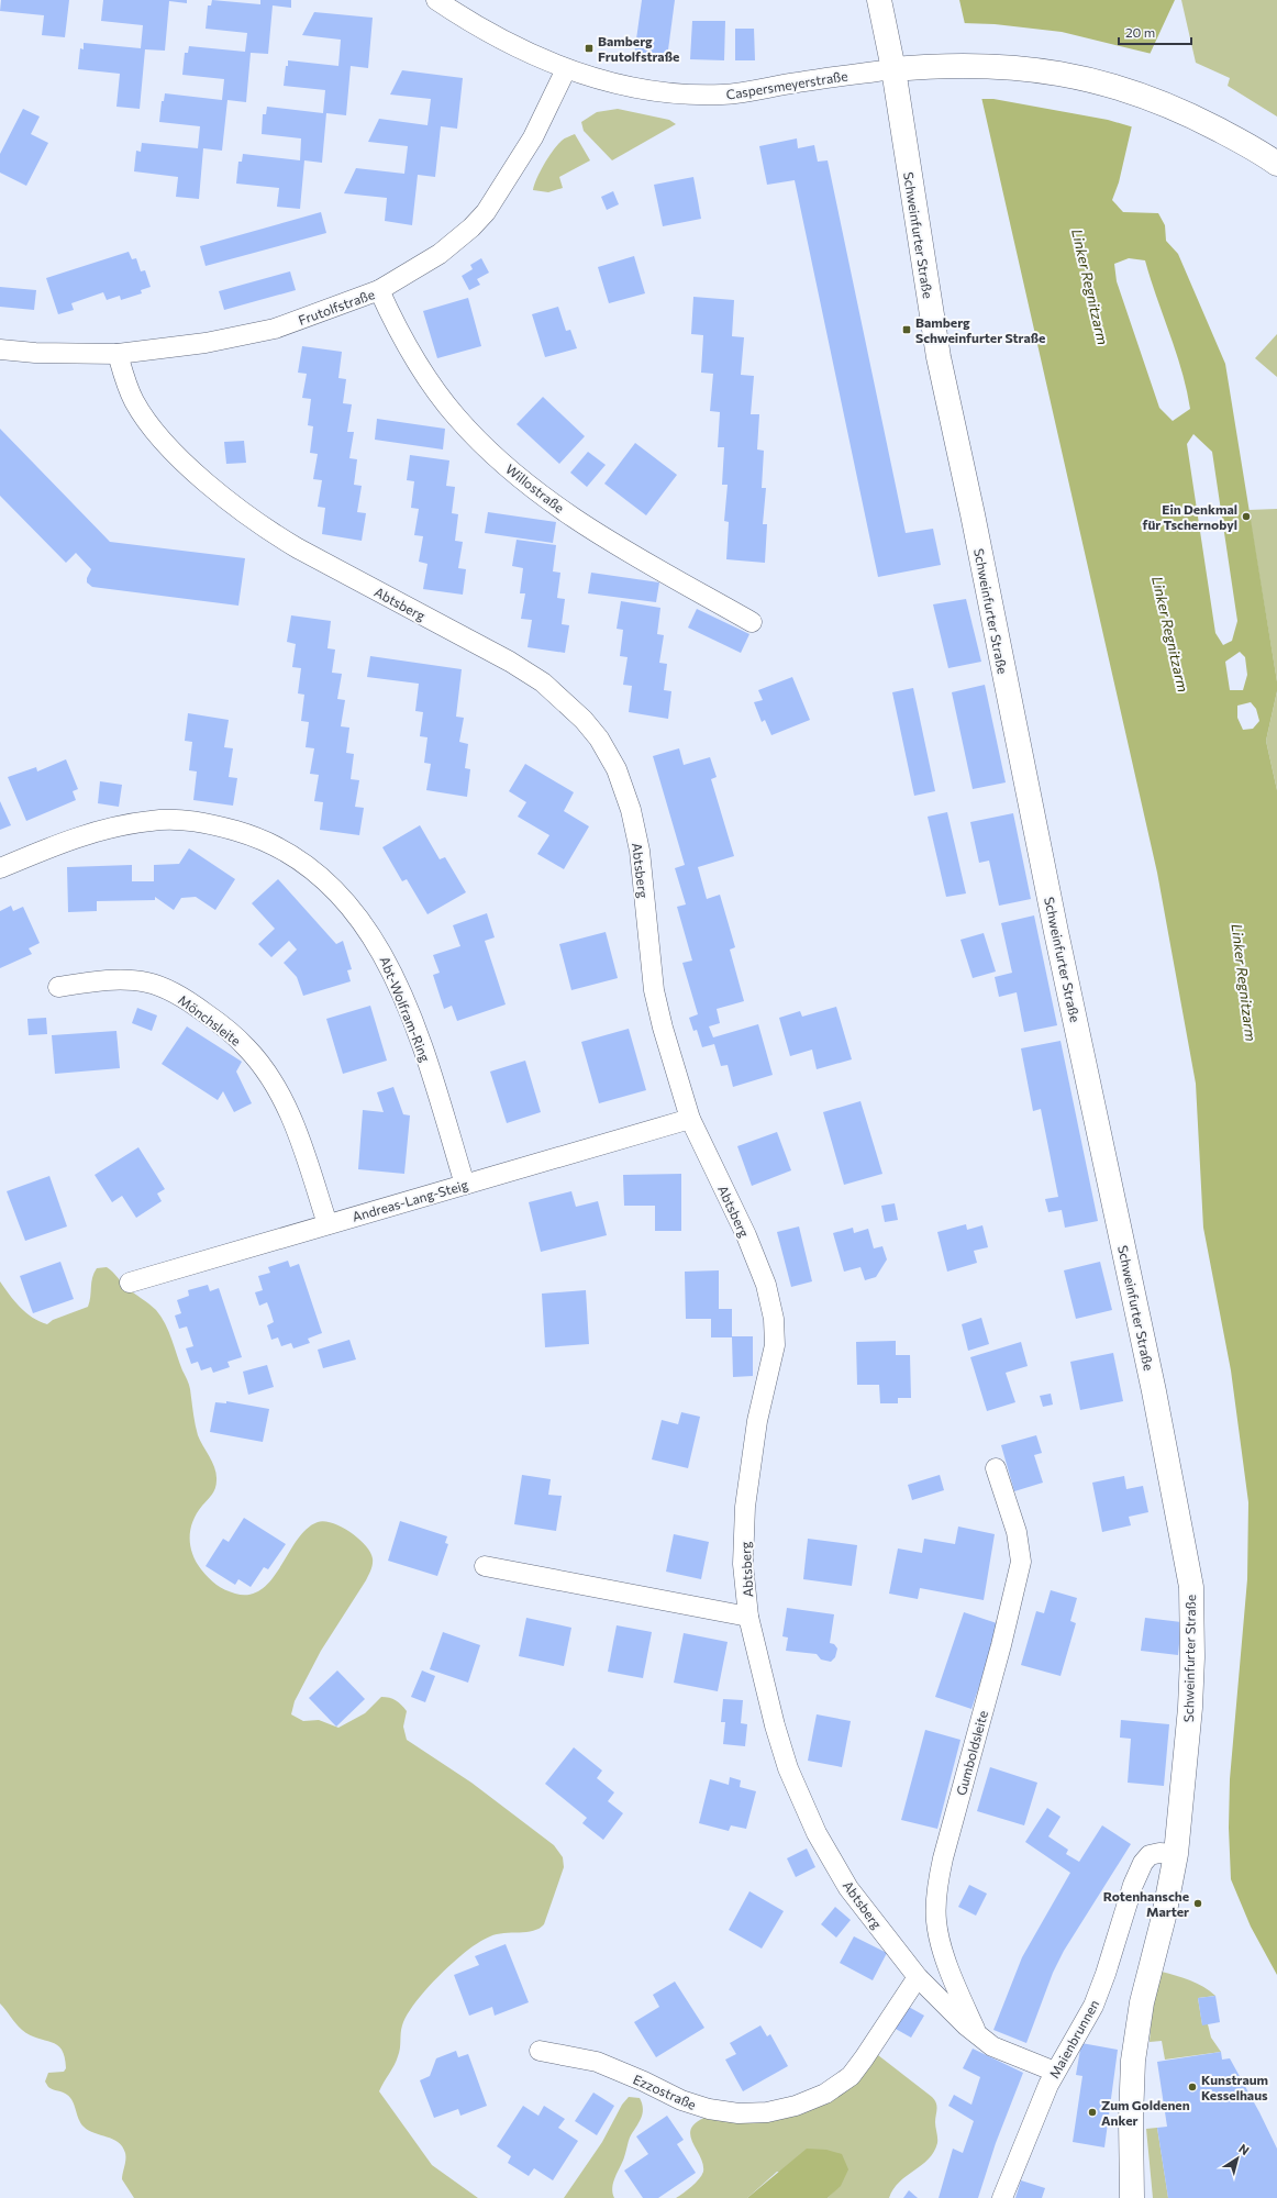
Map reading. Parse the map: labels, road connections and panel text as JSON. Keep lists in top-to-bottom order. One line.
{"streets":{"street":["Caspersmeyerstraße","Schweinfurter Straße","Frutolfstraße","Willostraße","Abtsberg","Abt-Wolfram-Ring","Mönchsleite","Andreas-Lang-Steig","Gumboldsleite","Maienbrunnen","Ezzostraße"]},"crossings":[["Caspersmeyerstraße","Schweinfurter Straße"],["Caspersmeyerstraße","Frutolfstraße"],["Schweinfurter Straße","Maienbrunnen"],["Frutolfstraße","Willostraße"],["Frutolfstraße","Abtsberg"],["Abtsberg","Andreas-Lang-Steig"],["Abtsberg","Gumboldsleite"],["Abtsberg","Maienbrunnen"],["Abtsberg","Ezzostraße"],["Abt-Wolfram-Ring","Andreas-Lang-Steig"],["Mönchsleite","Andreas-Lang-Steig"]],"water":["Linker Regnitzarm"],"places":{"transit":["Bamberg Frutolfstraße","Bamberg Schweinfurter Straße"],"other":["Ein Denkmal für Tschernobyl","Rotenhansche Marter","Kunstraum Kesselhaus","Zum Goldenen Anker"]},"scale_bar":"20 m","north":"top right"}
